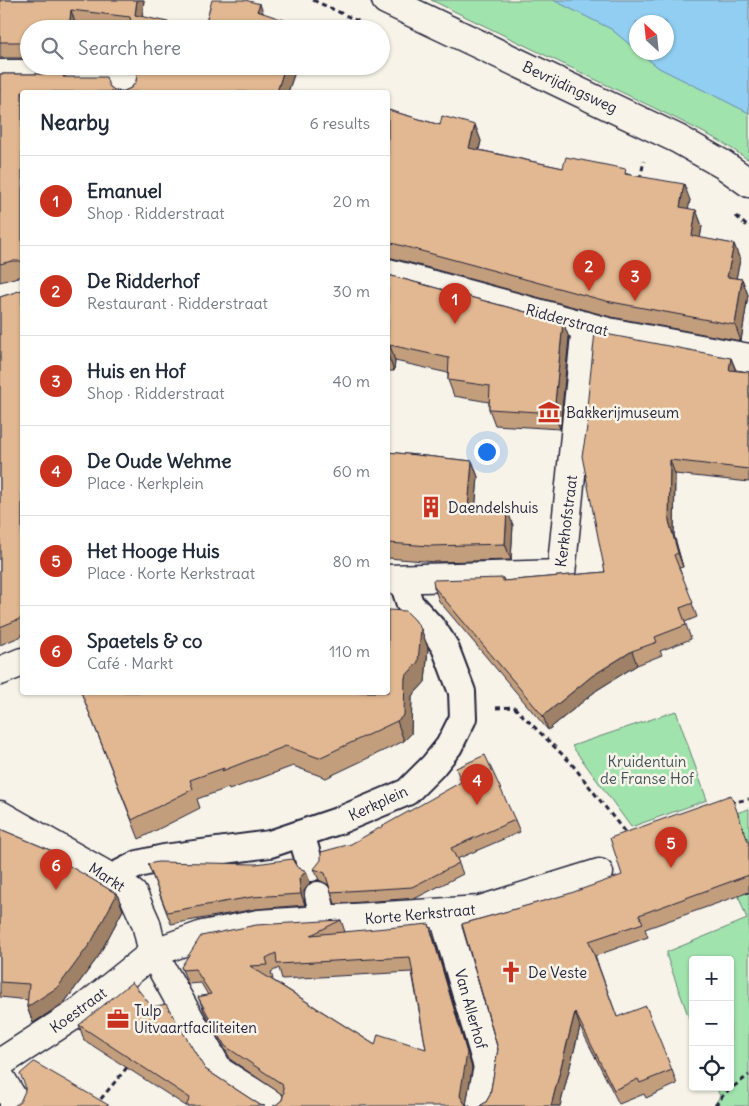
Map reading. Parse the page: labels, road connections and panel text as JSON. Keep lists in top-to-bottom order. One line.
{"streets":{"street":["Bevrijdingsweg","Ridderstraat","Kerkhofstraat","Kerkplein","Markt","Korte Kerkstraat","Van Allerhof","Koestraat"]},"crossings":[["Ridderstraat","Kerkhofstraat"],["Kerkhofstraat","Kerkplein"],["Kerkplein","Markt"],["Markt","Korte Kerkstraat"],["Markt","Koestraat"],["Korte Kerkstraat","Van Allerhof"],["Korte Kerkstraat","Koestraat"]],"parks":["Kruidentuin de Franse Hof"],"places":{"museum":["Bakkerijmuseum"],"building":["Daendelshuis"],"church":["De Veste"],"office":["Tulp Uitvaartfaciliteiten"]},"north":"top left","page":{"search":"Search here","heading":["Nearby","6 results"],"list":[{"mark":"1","name":"Emanuel","note":"Shop · Ridderstraat","value":"20 m"},{"mark":"2","name":"De Ridderhof","note":"Restaurant · Ridderstraat","value":"30 m"},{"mark":"3","name":"Huis en Hof","note":"Shop · Ridderstraat","value":"40 m"},{"mark":"4","name":"De Oude Wehme","note":"Place · Kerkplein","value":"60 m"},{"mark":"5","name":"Het Hooge Huis","note":"Place · Korte Kerkstraat","value":"80 m"},{"mark":"6","name":"Spaetels & co","note":"Café · Markt","value":"110 m"}],"pins":["2","3","1","4","5","6"],"map_buttons":["+","−"]}}
